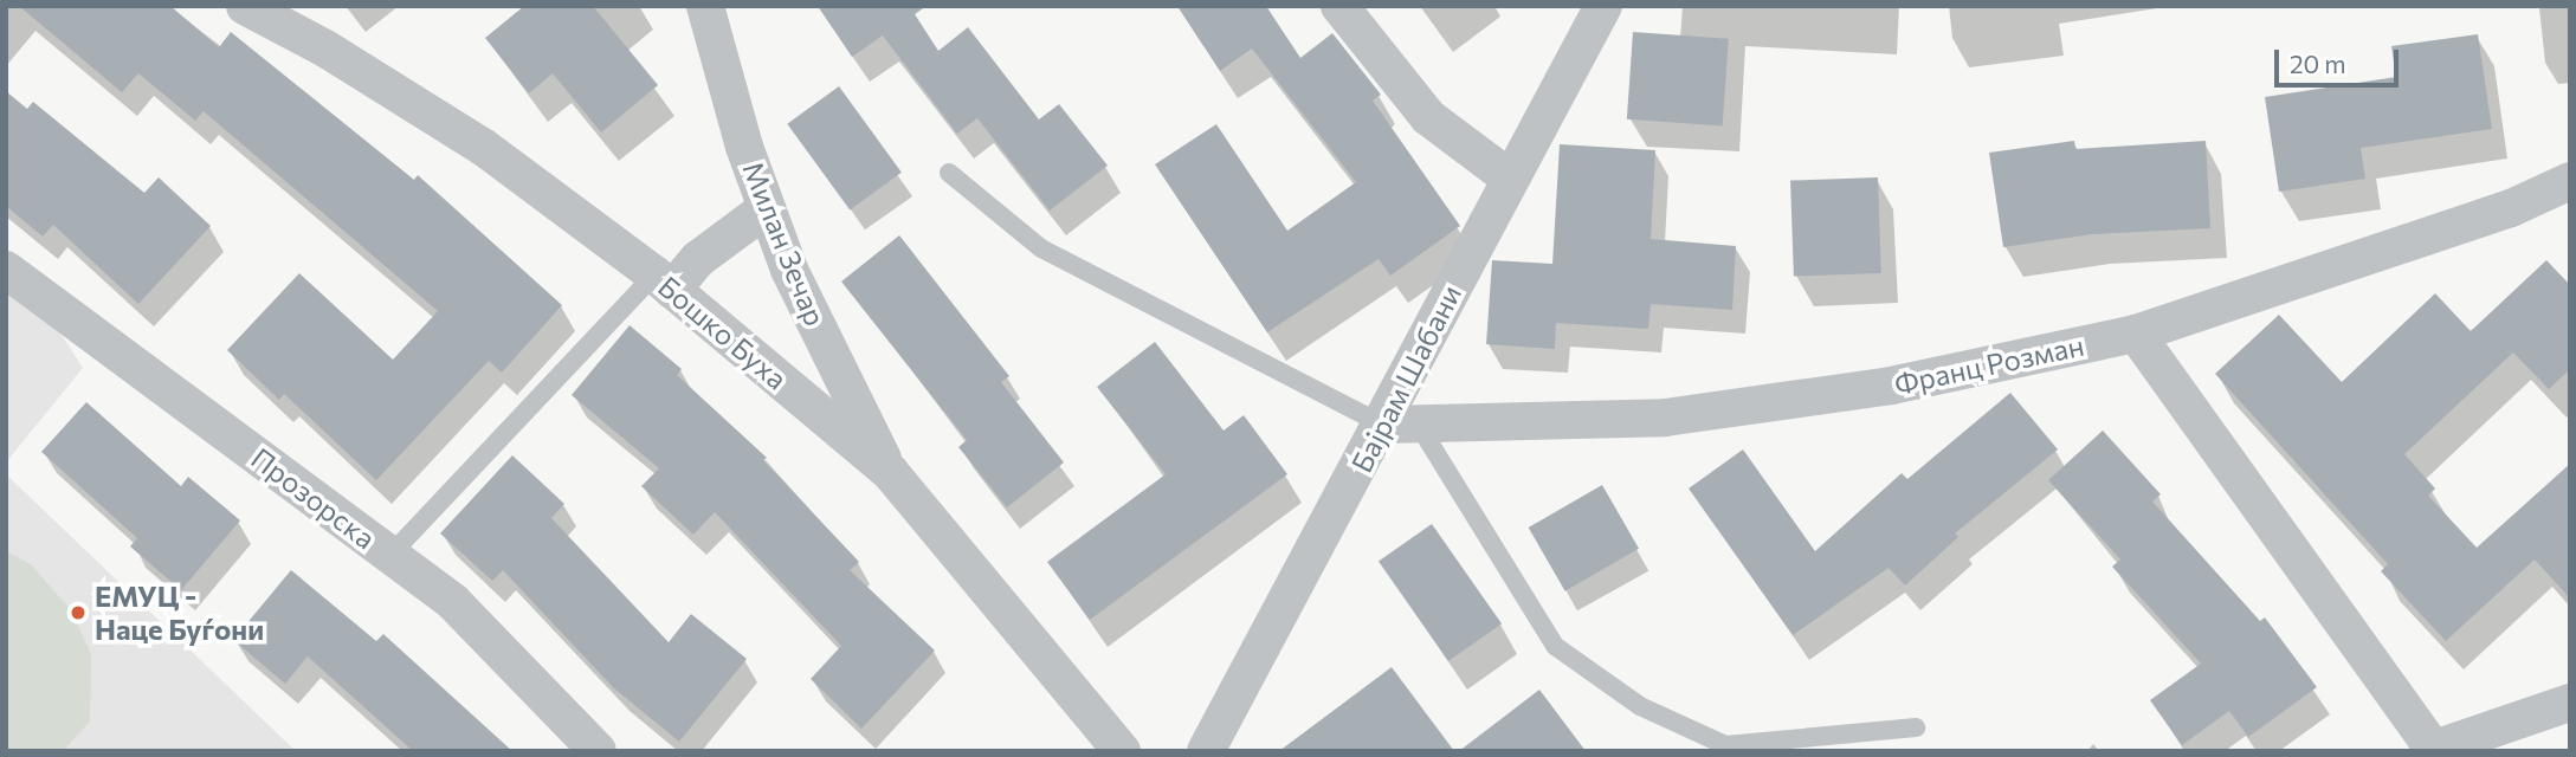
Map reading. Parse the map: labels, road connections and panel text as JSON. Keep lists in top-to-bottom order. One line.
{"streets":{"street":["Милан Зечар","Бошко Буха","Франц Розман","Бајрам Шабани","Прозорска"]},"crossings":[["Милан Зечар","Бошко Буха"],["Франц Розман","Бајрам Шабани"]],"places":["ЕМУЦ - Наце Буѓони"],"scale_bar":"20 m"}
